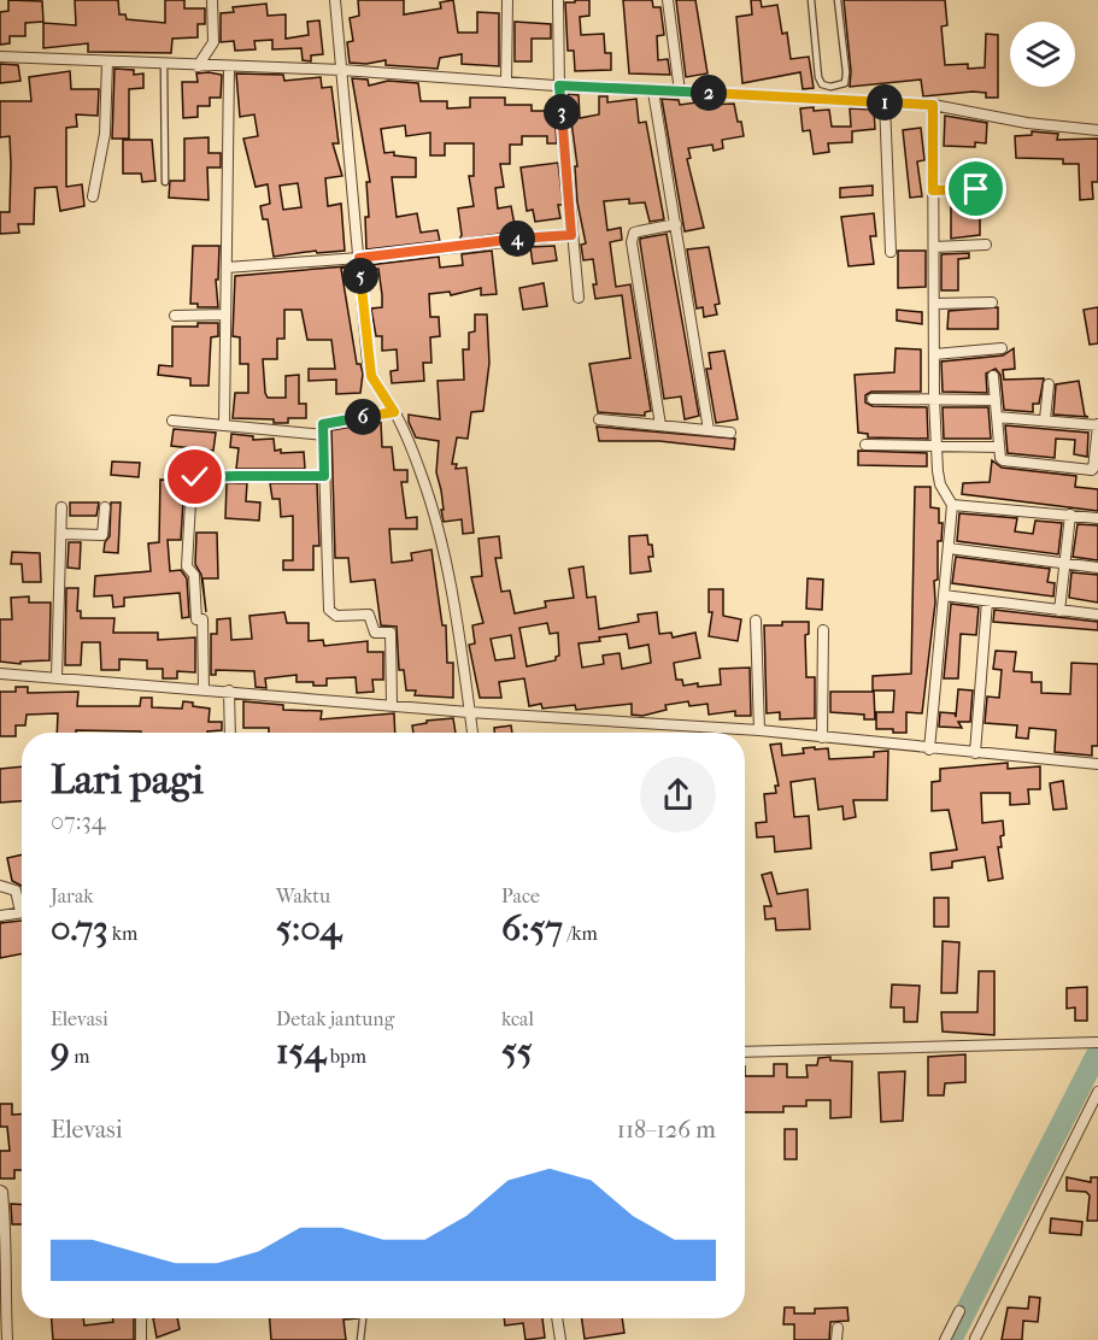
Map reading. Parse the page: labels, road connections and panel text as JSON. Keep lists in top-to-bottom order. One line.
{"page":{"pins":["2","1","3","4","5","6"],"heading":["Lari pagi","07:34"],"stats":[["Jarak","0.73 km"],["Waktu","5:04"],["Pace","6:57 /km"],["Elevasi","9 m"],["Detak jantung","154 bpm"],["kcal","55"]],"chart":["Elevasi","118–126 m"]}}
